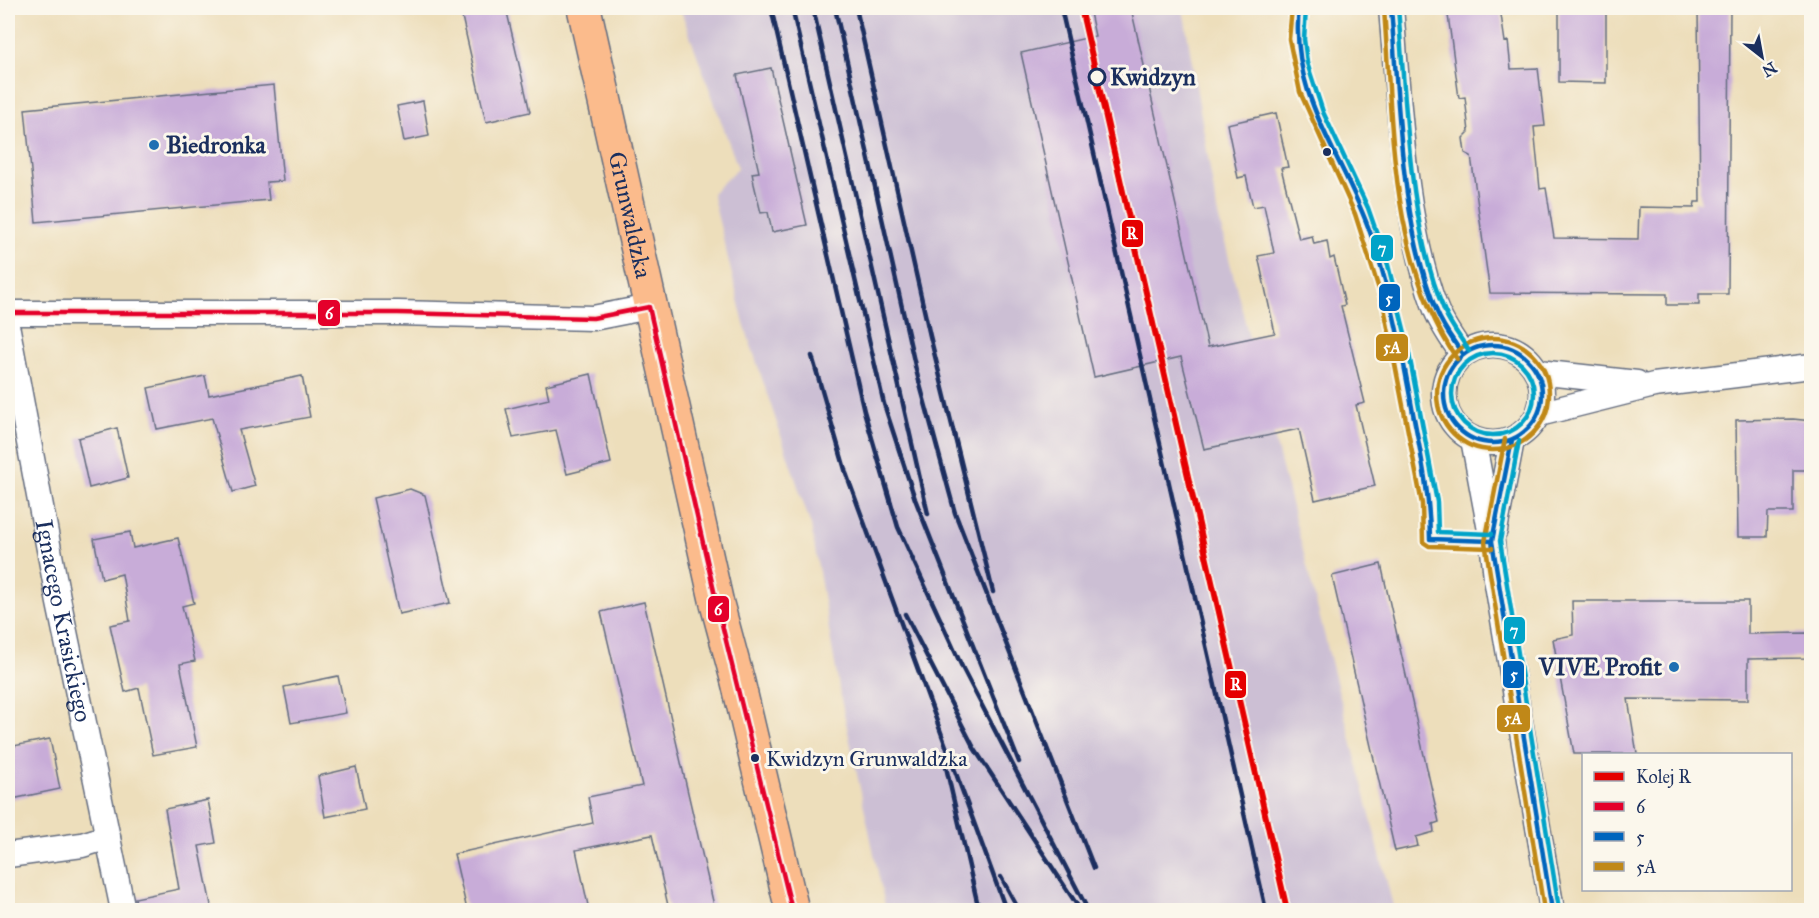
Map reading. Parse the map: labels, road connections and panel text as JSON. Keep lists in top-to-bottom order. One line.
{"streets":{"main road":["Grunwaldzka"],"street":["Ignacego Krasickiego"]},"places":["Kwidzyn","Biedronka","VIVE Profit","Kwidzyn Grunwaldzka"],"lines":["rail line R","transit line 5","transit line 5A","transit line 7","transit line 6"],"legend":["Kolej R","6","5","5A"],"north":"bottom right"}
